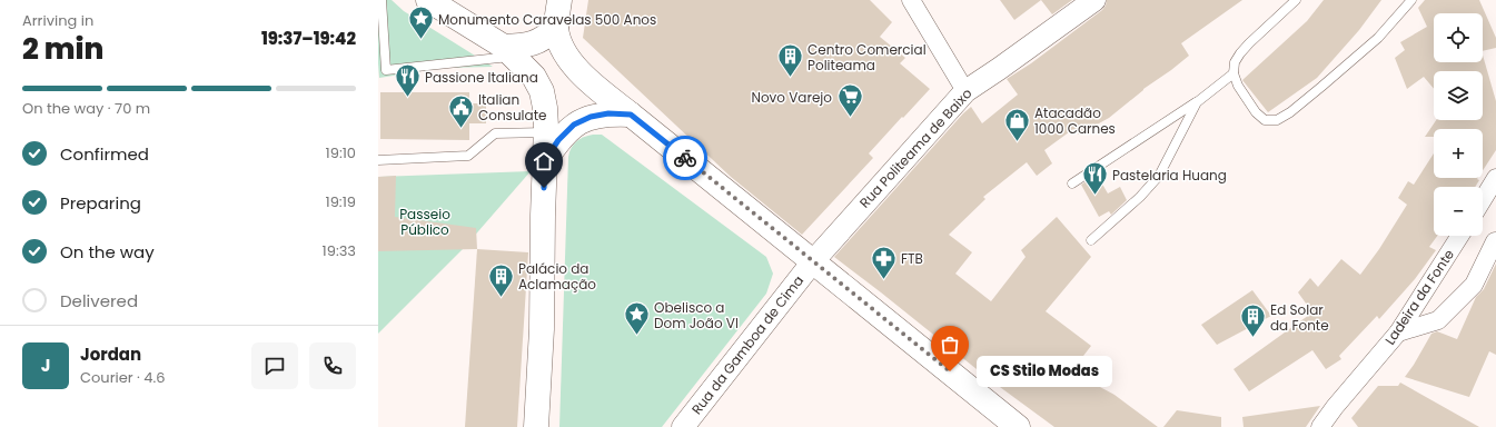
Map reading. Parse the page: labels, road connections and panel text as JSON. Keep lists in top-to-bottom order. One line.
{"streets":{"street":["Rua Politeama de Baixo","Ladeira da Fonte","Rua da Gamboa de Cima"]},"crossings":[["Rua Politeama de Baixo","Rua da Gamboa de Cima"]],"parks":["Passeio Público"],"places":{"place":["Monumento Caravelas 500 Anos","Obelisco a Dom João VI"],"building":["Centro Comercial Politeama","Palácio da Aclamação","Ed Solar da Fonte"],"restaurant":["Passione Italiana","Pastelaria Huang"],"supermarket":["Novo Varejo"],"public building":["Italian Consulate"],"shop":["Atacadão 1000 Carnes"],"pharmacy":["FTB"],"other":["CS Stilo Modas"]},"page":{"heading":["2 min","Arriving in","19:37–19:42"],"panel":["Jordan","Courier · 4.6"],"map_buttons":["+","−"],"bar":"On the way · 70 m","list":[["Confirmed","19:10"],["Preparing","19:19"],["On the way","19:33"],"Delivered"],"round":"J","bubble":"CS Stilo Modas"}}
